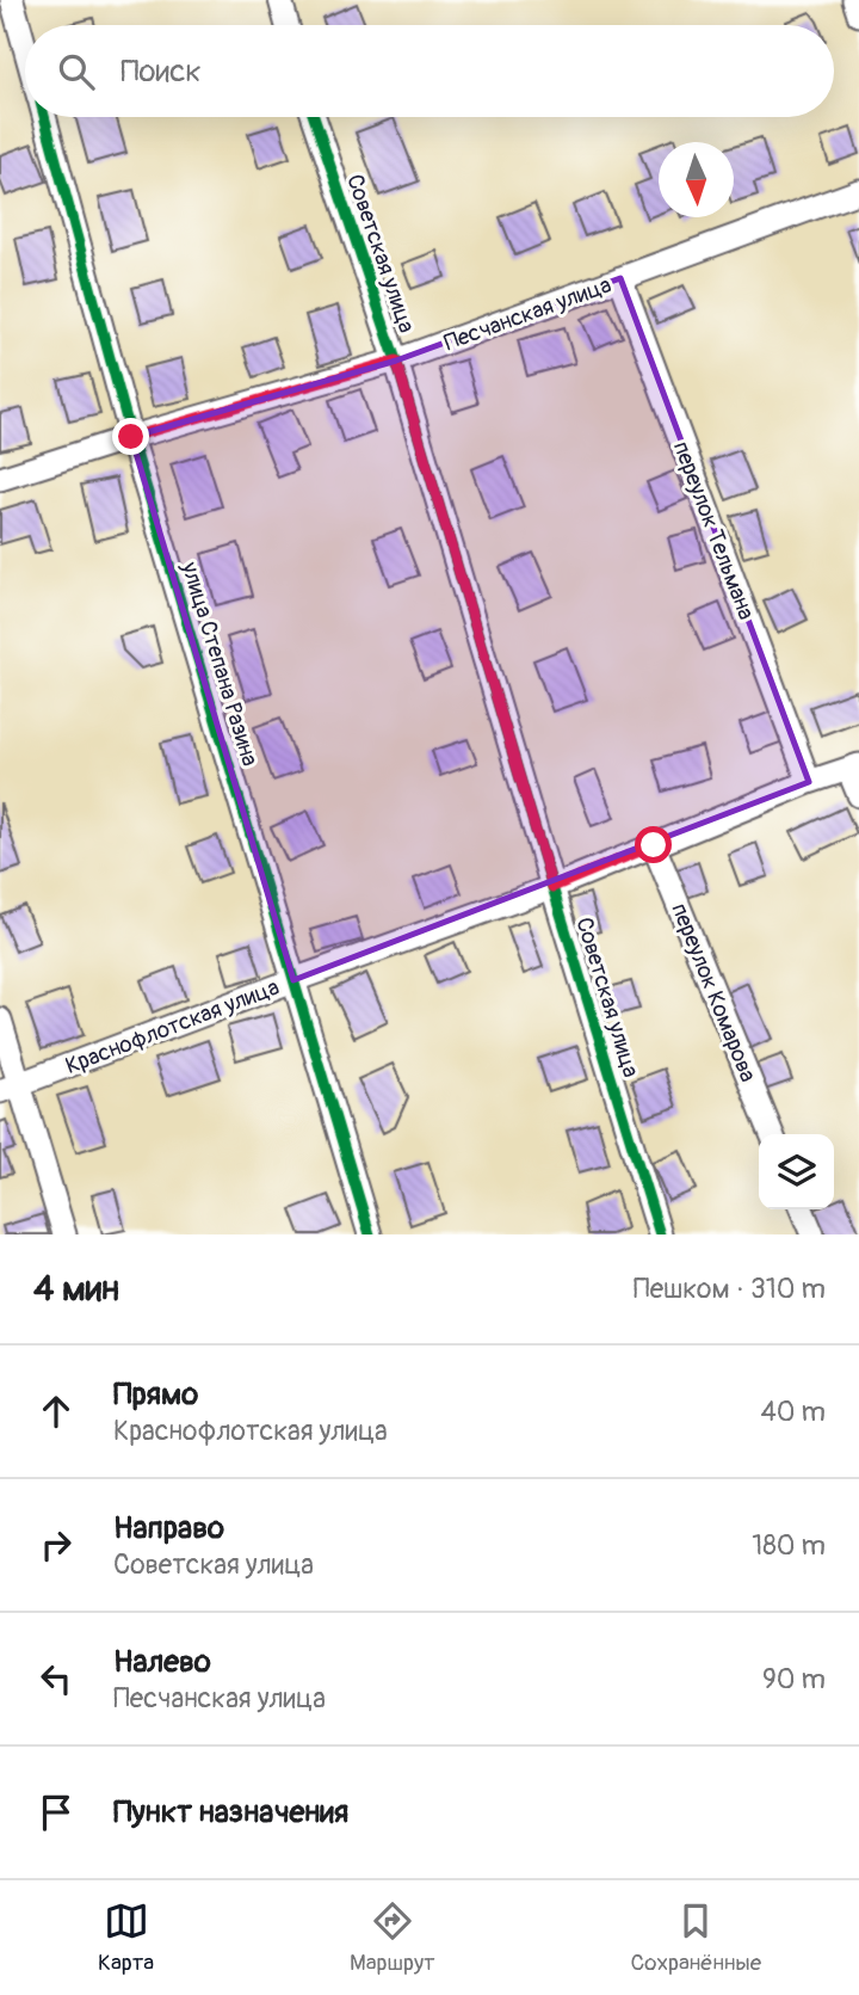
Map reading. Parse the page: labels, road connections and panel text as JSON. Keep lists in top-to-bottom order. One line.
{"streets":{"street":["Советская улица","Песчанская улица","переулок Тельмана","улица Степана Разина","переулок Комарова","Краснофлотская улица"]},"crossings":[["Советская улица","Песчанская улица"],["Советская улица","Краснофлотская улица"],["Песчанская улица","переулок Тельмана"],["Песчанская улица","улица Степана Разина"],["переулок Тельмана","Краснофлотская улица"],["улица Степана Разина","Краснофлотская улица"],["переулок Комарова","Краснофлотская улица"]],"north":"bottom","page":{"search":"Поиск","heading":["4 мин","Пешком · 310 m"],"list":[["Прямо","Краснофлотская улица","40 m"],["Направо","Советская улица","180 m"],["Налево","Песчанская улица","90 m"],"Пункт назначения"],"nav":["Карта","Маршрут","Сохранённые"]}}
